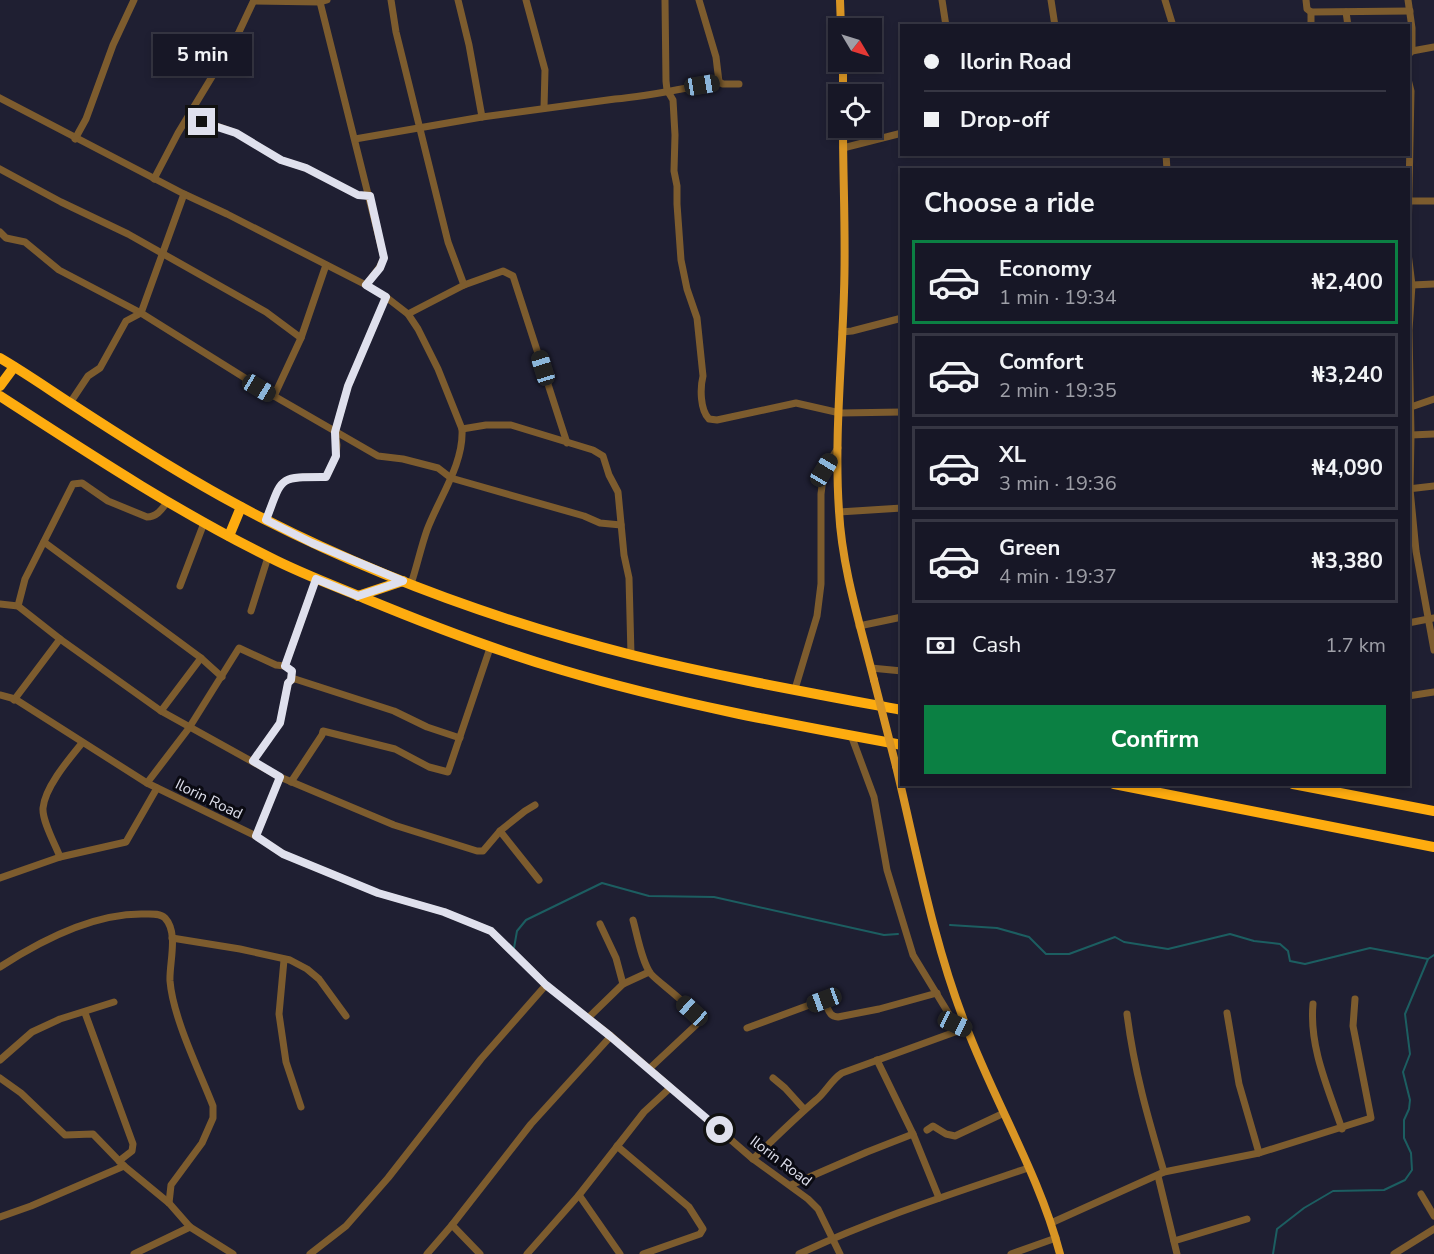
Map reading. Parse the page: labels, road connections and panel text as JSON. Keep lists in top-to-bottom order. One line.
{"streets":{"street":["Ilorin Road"]},"north":"bottom right","page":{"banner":["Ilorin Road","Drop-off"],"bubble":"5 min","heading":"Choose a ride","list":[{"name":"Economy","note":"1 min · 19:34","value":"₦2,400"},{"name":"Comfort","note":"2 min · 19:35","value":"₦3,240"},{"name":"XL","note":"3 min · 19:36","value":"₦4,090"},{"name":"Green","note":"4 min · 19:37","value":"₦3,380"}],"pay":["Cash","1.7 km"],"buttons":"Confirm"}}
